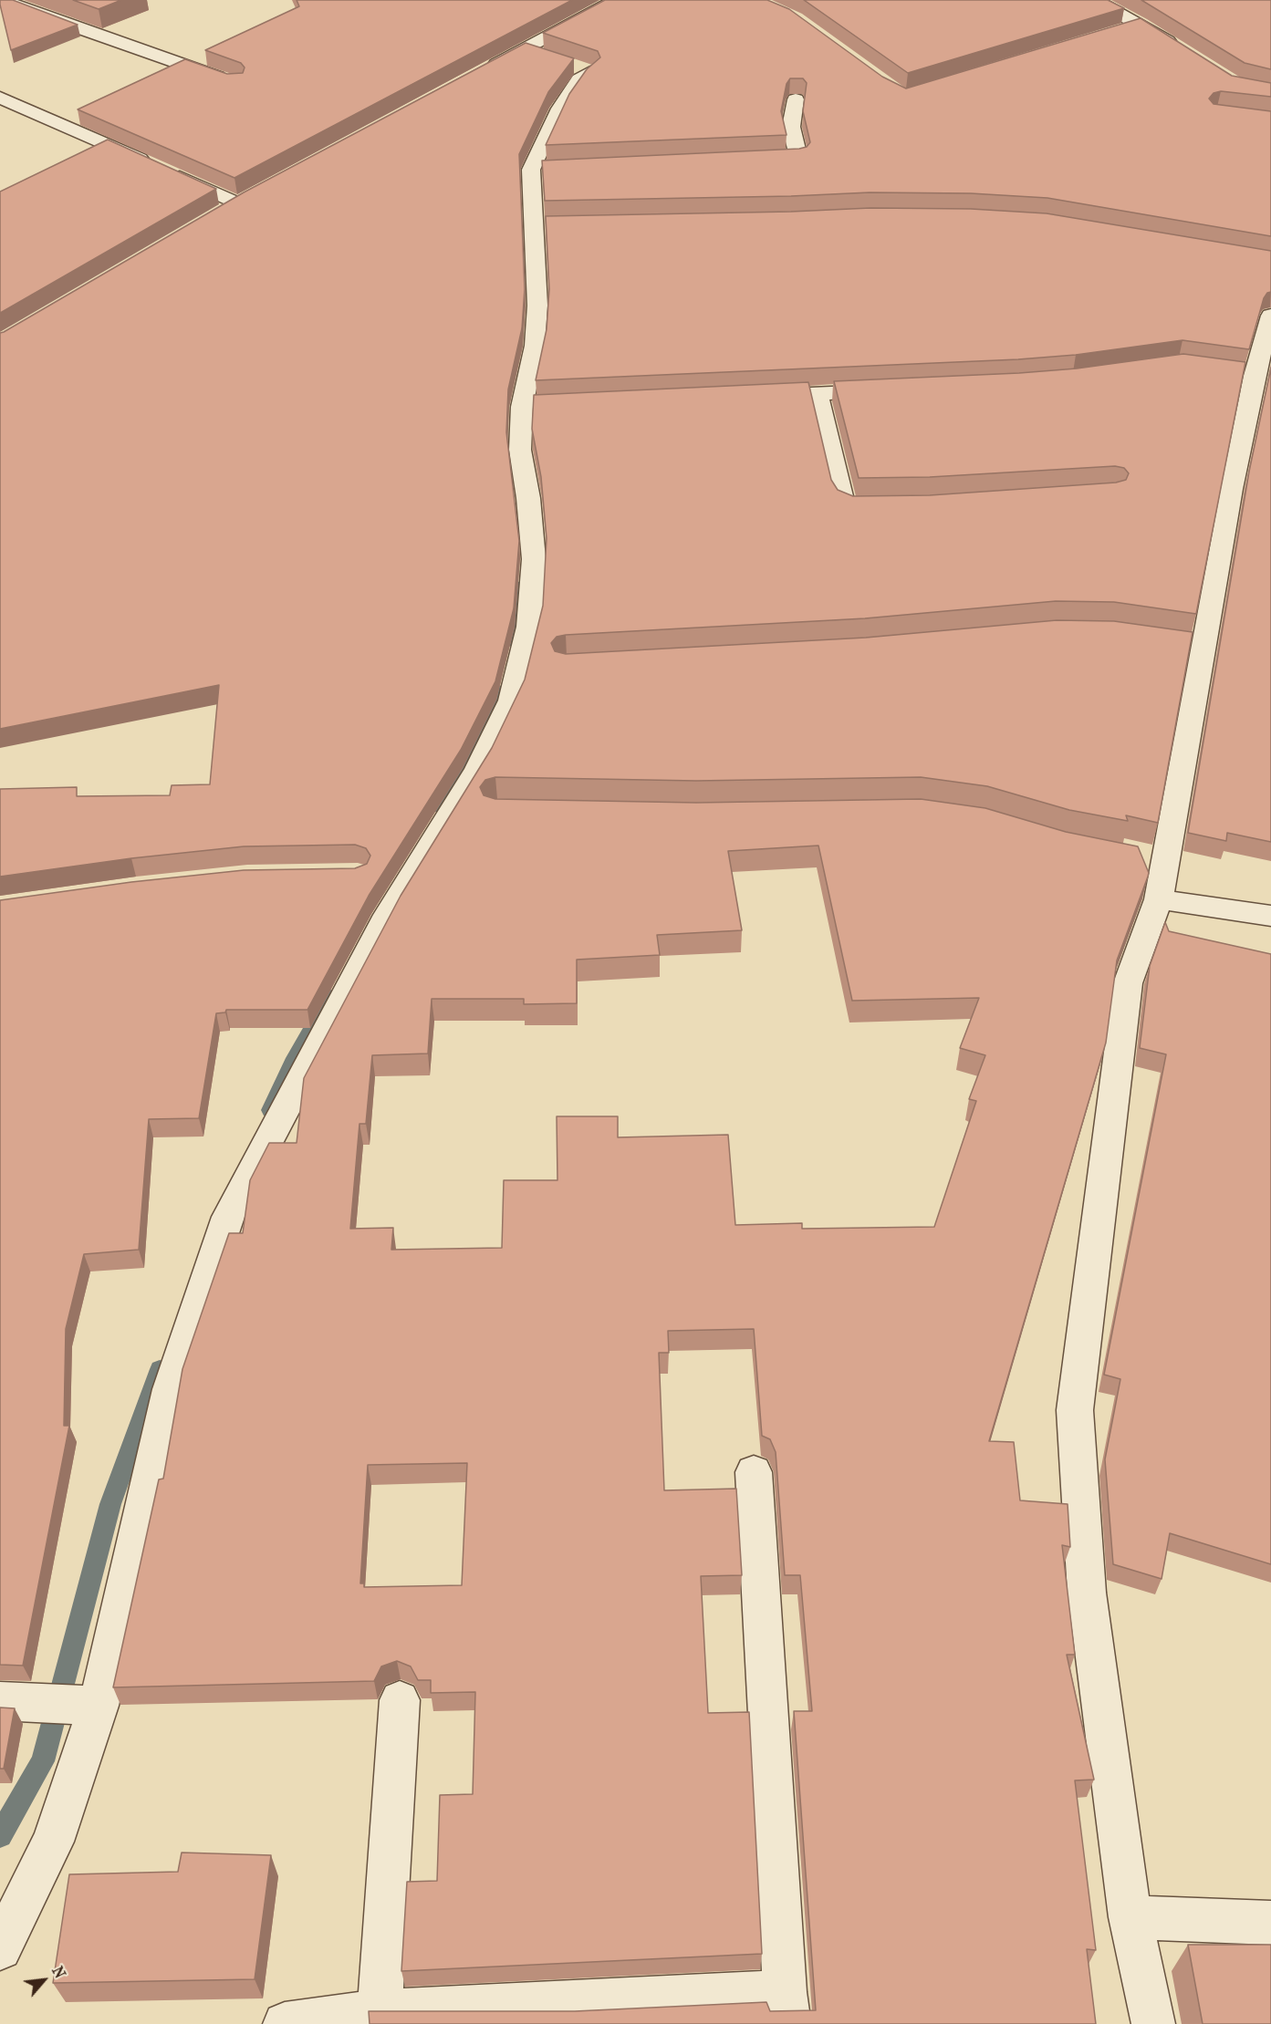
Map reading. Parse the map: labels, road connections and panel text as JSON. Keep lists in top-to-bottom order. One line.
{"north":"top right"}
